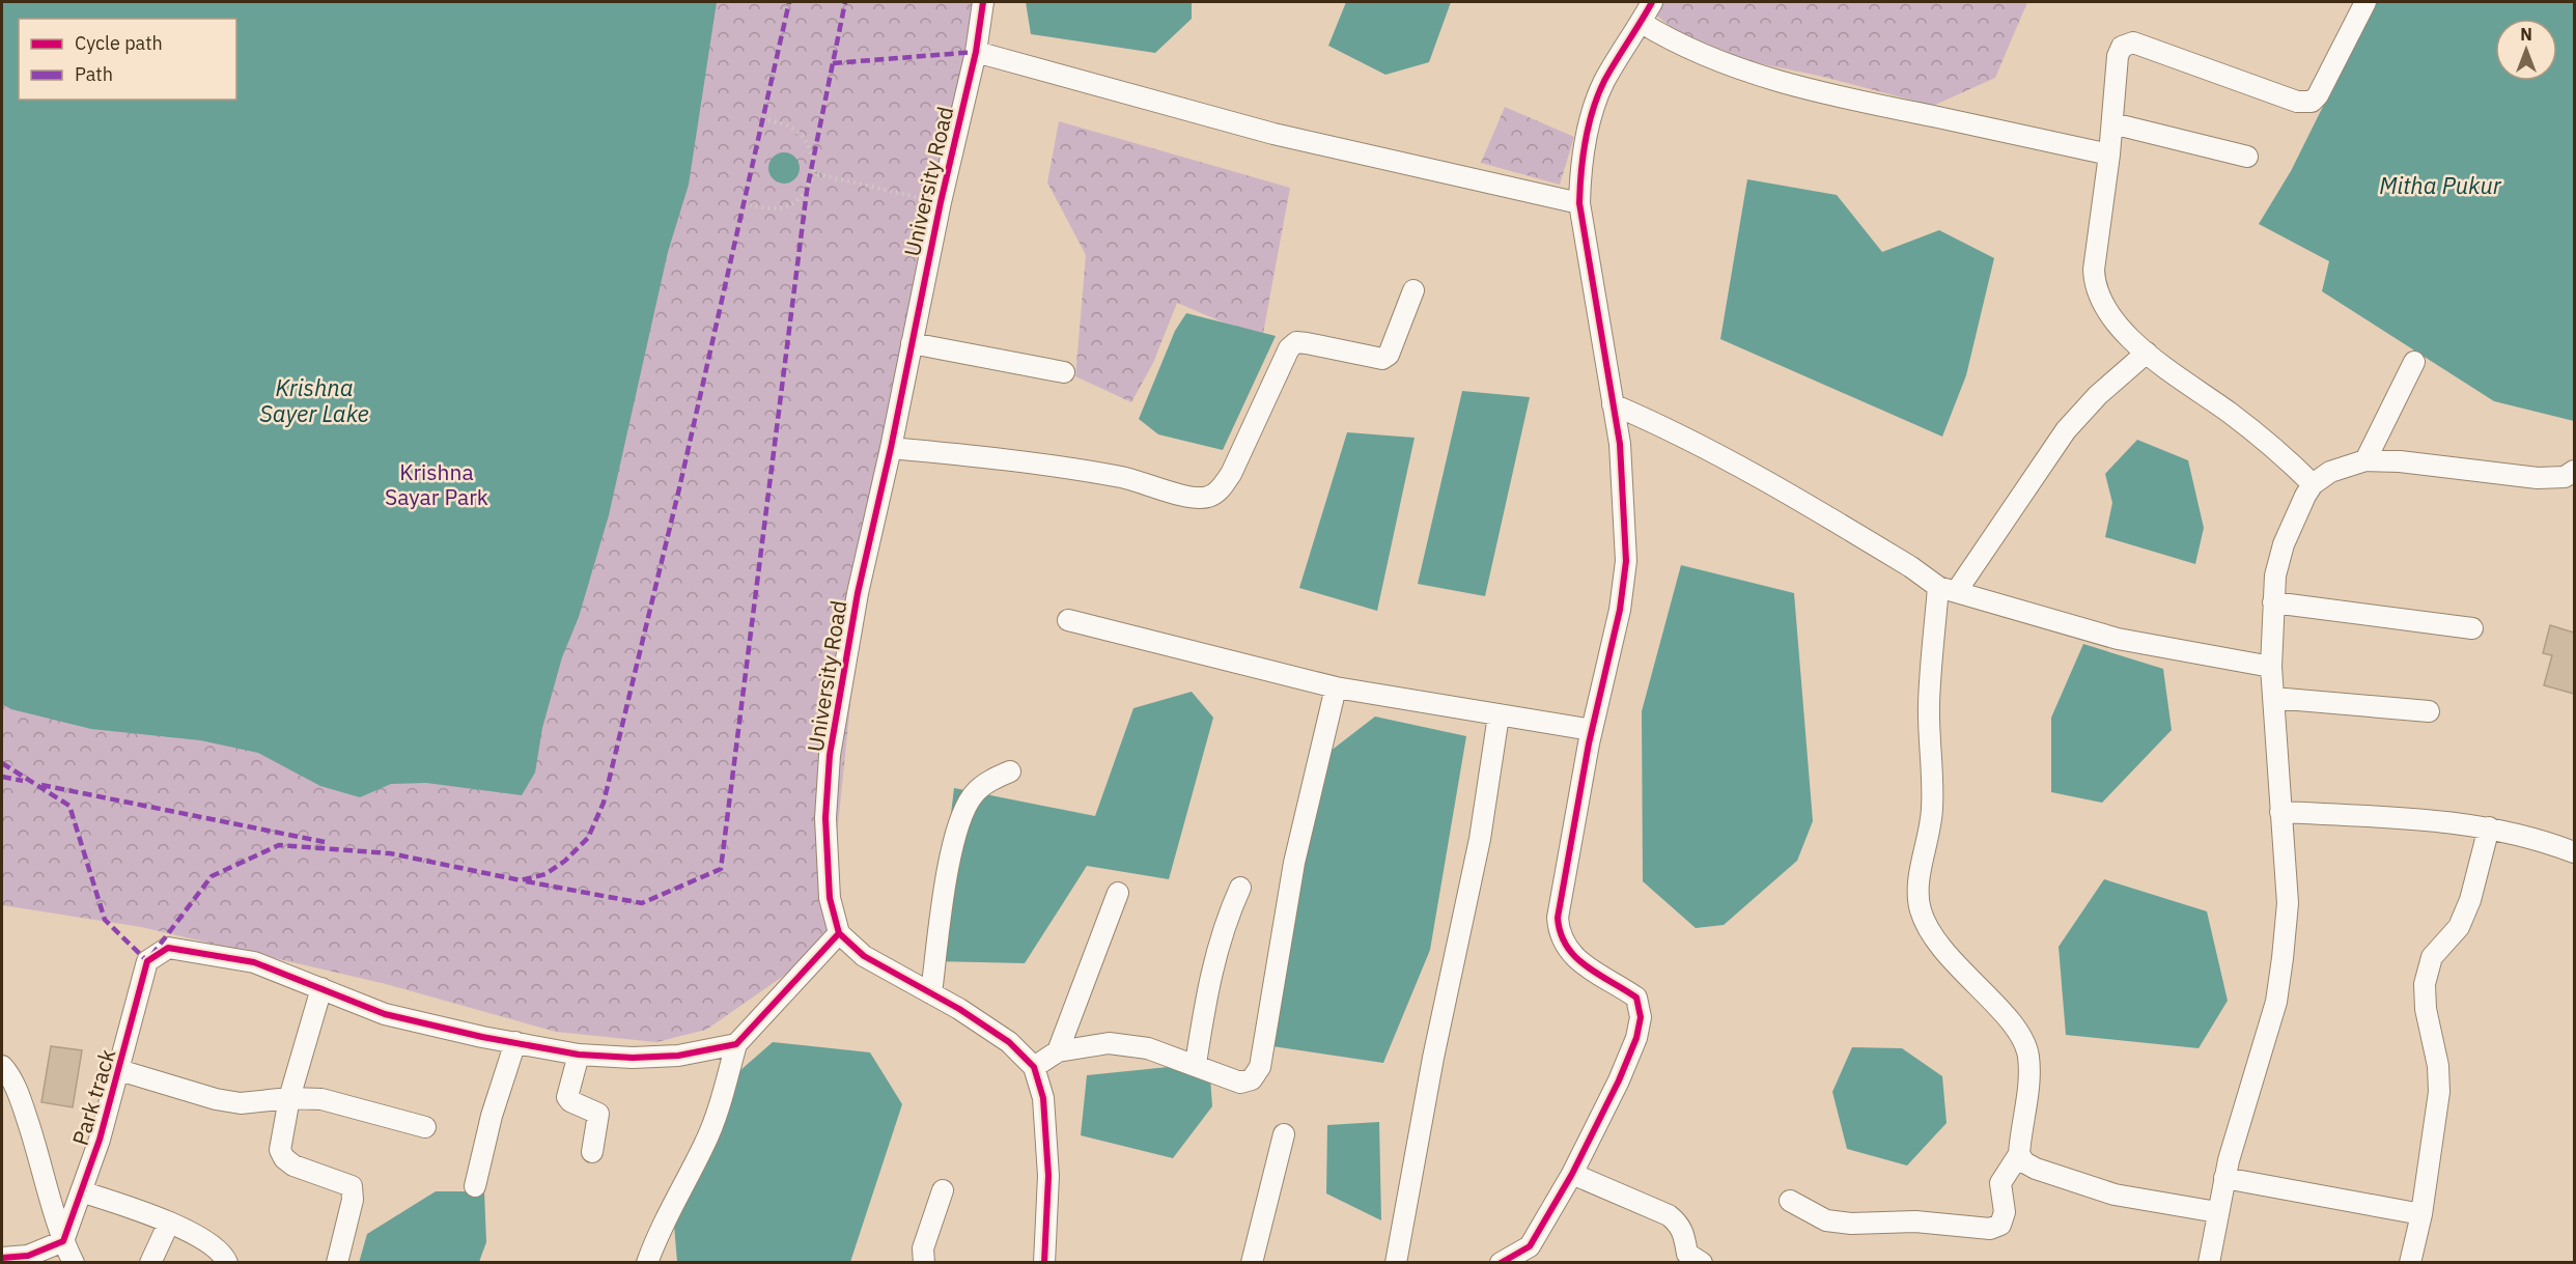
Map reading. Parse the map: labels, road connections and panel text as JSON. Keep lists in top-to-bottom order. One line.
{"streets":{"street":["University Road","Park track"]},"water":["Mitha Pukur","Krishna Sayer Lake"],"parks":["Krishna Sayar Park"],"legend":["Cycle path","Path"],"north":"top"}
